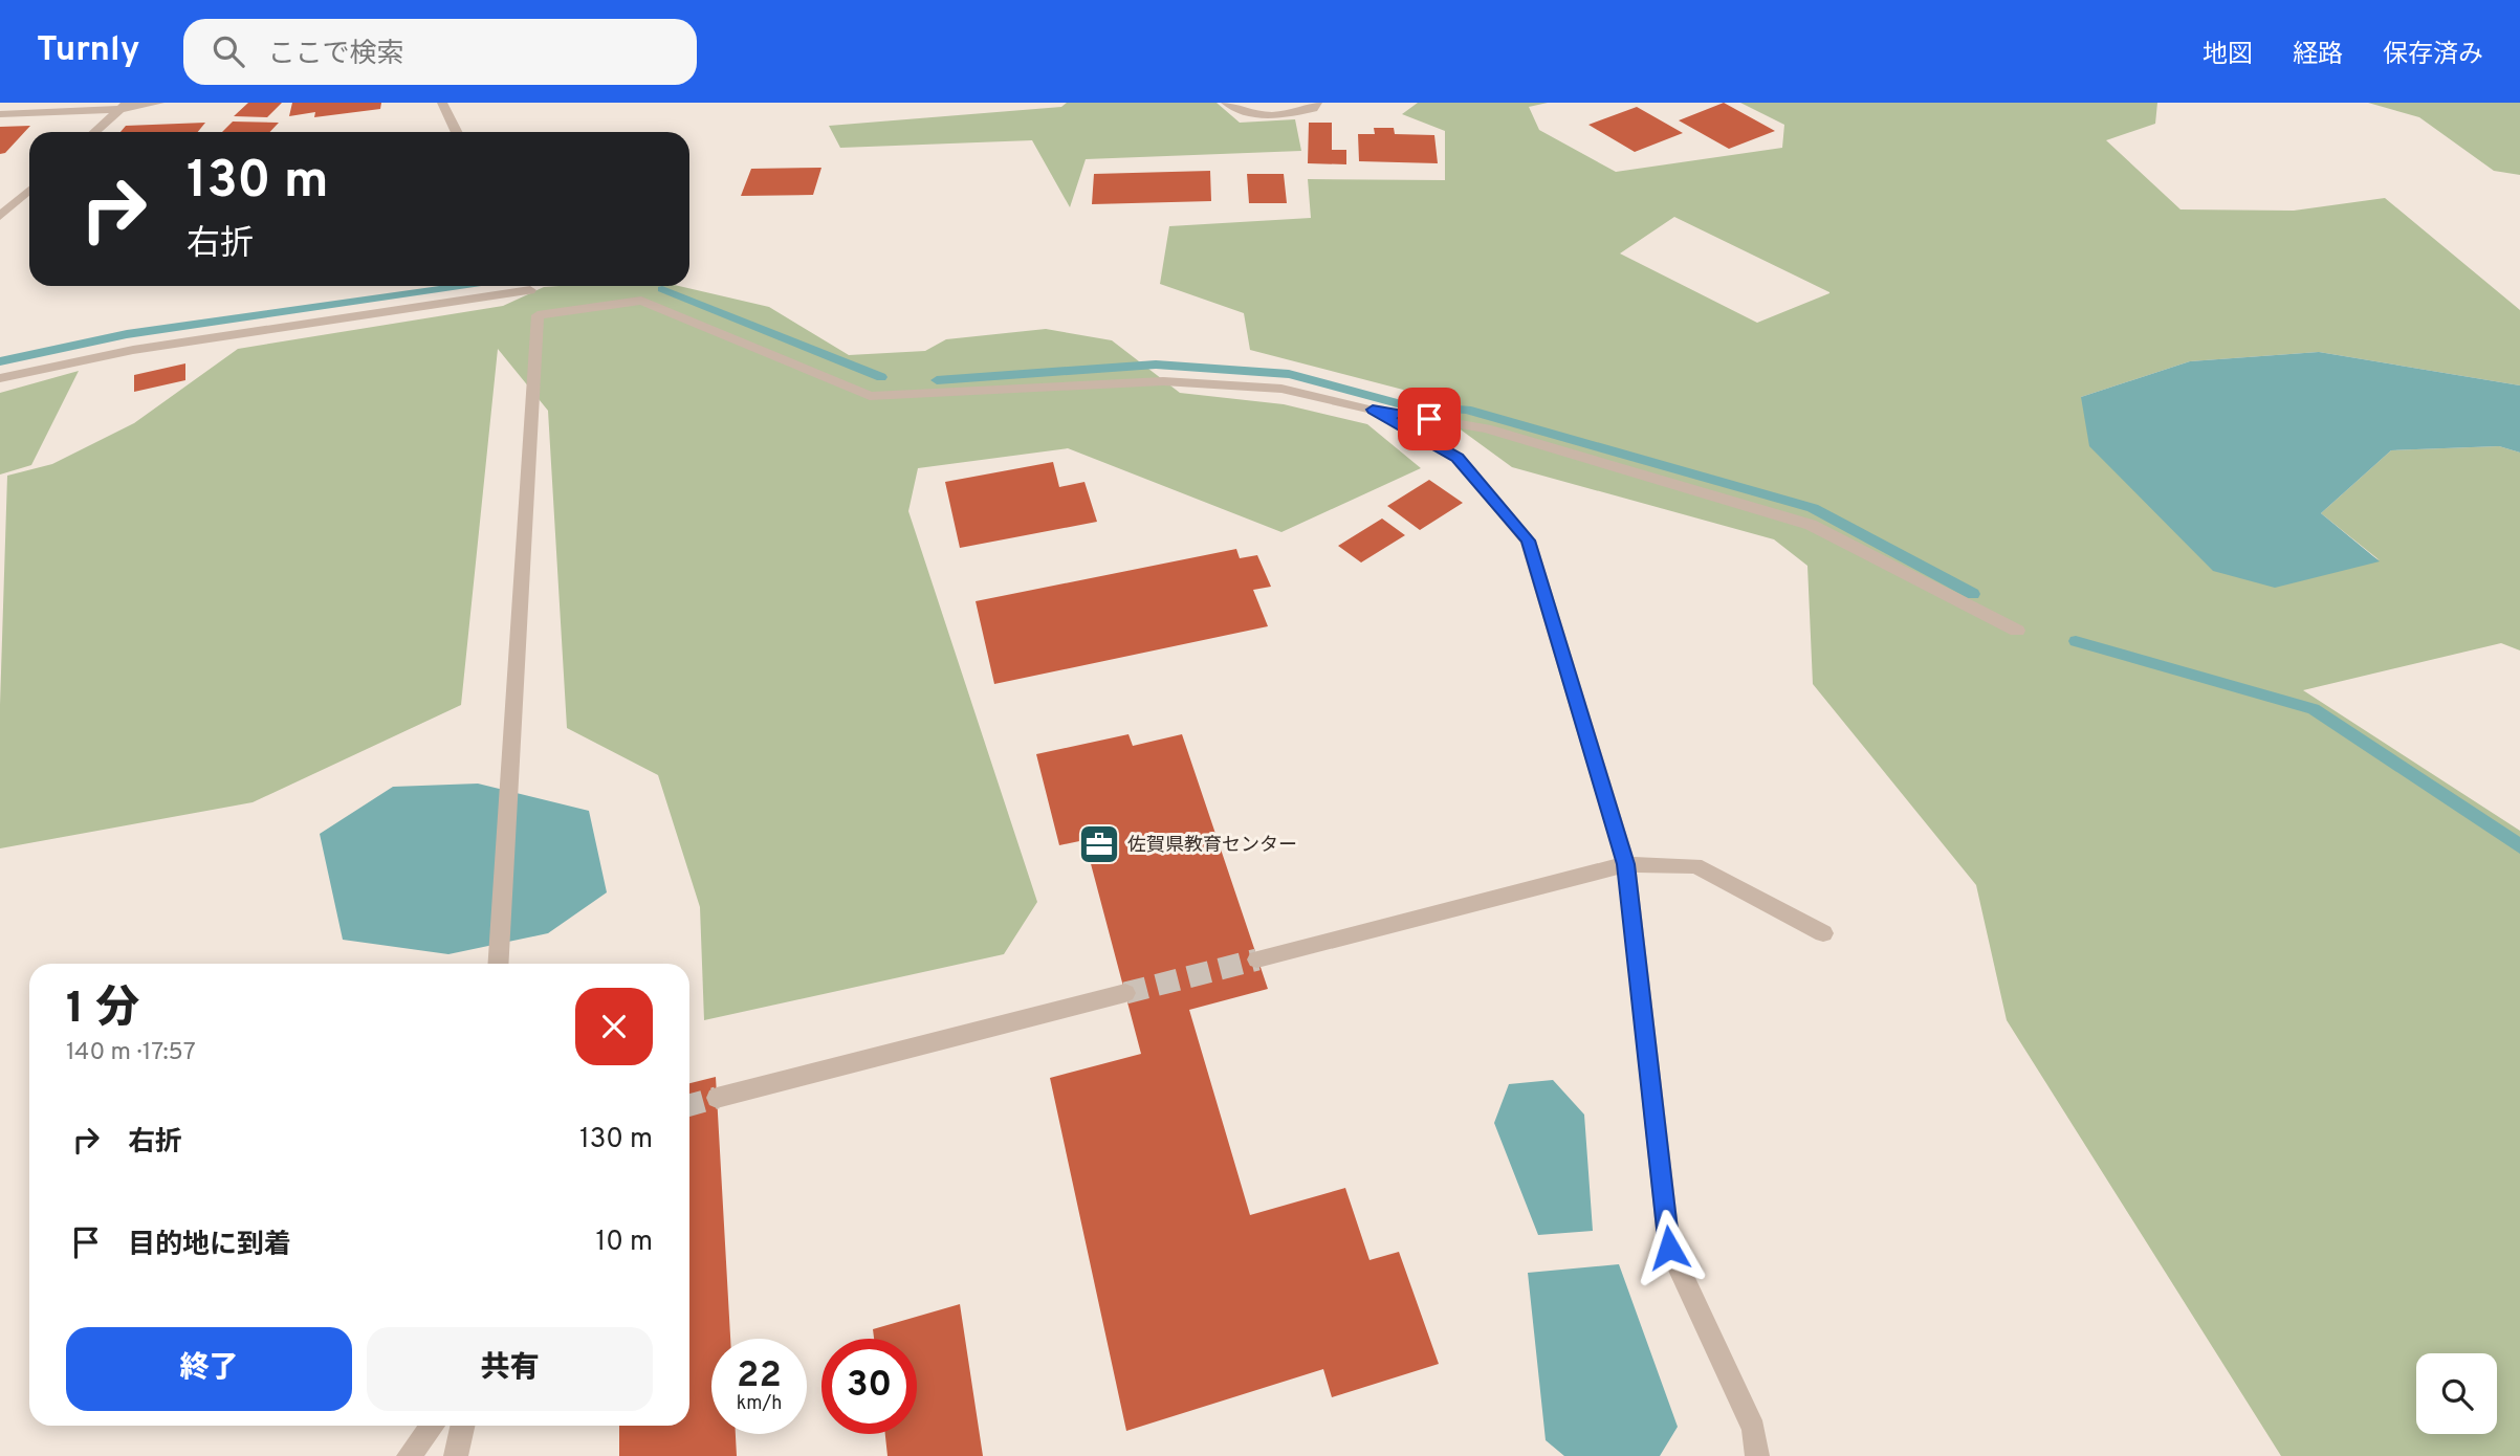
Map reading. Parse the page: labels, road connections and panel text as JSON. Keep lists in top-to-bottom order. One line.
{"places":{"office":["佐賀県教育センター"]},"page":{"header":"Turnly","search":"ここで検索","nav":["地図","経路","保存済み"],"turn":["130 m","右折"],"heading":["1 分","140 m · 17:57"],"list":[{"name":"右折","value":"130 m"},{"name":"目的地に到着","value":"10 m"}],"buttons":["終了","共有"],"speed":"22 km/h","limit":"30"}}
